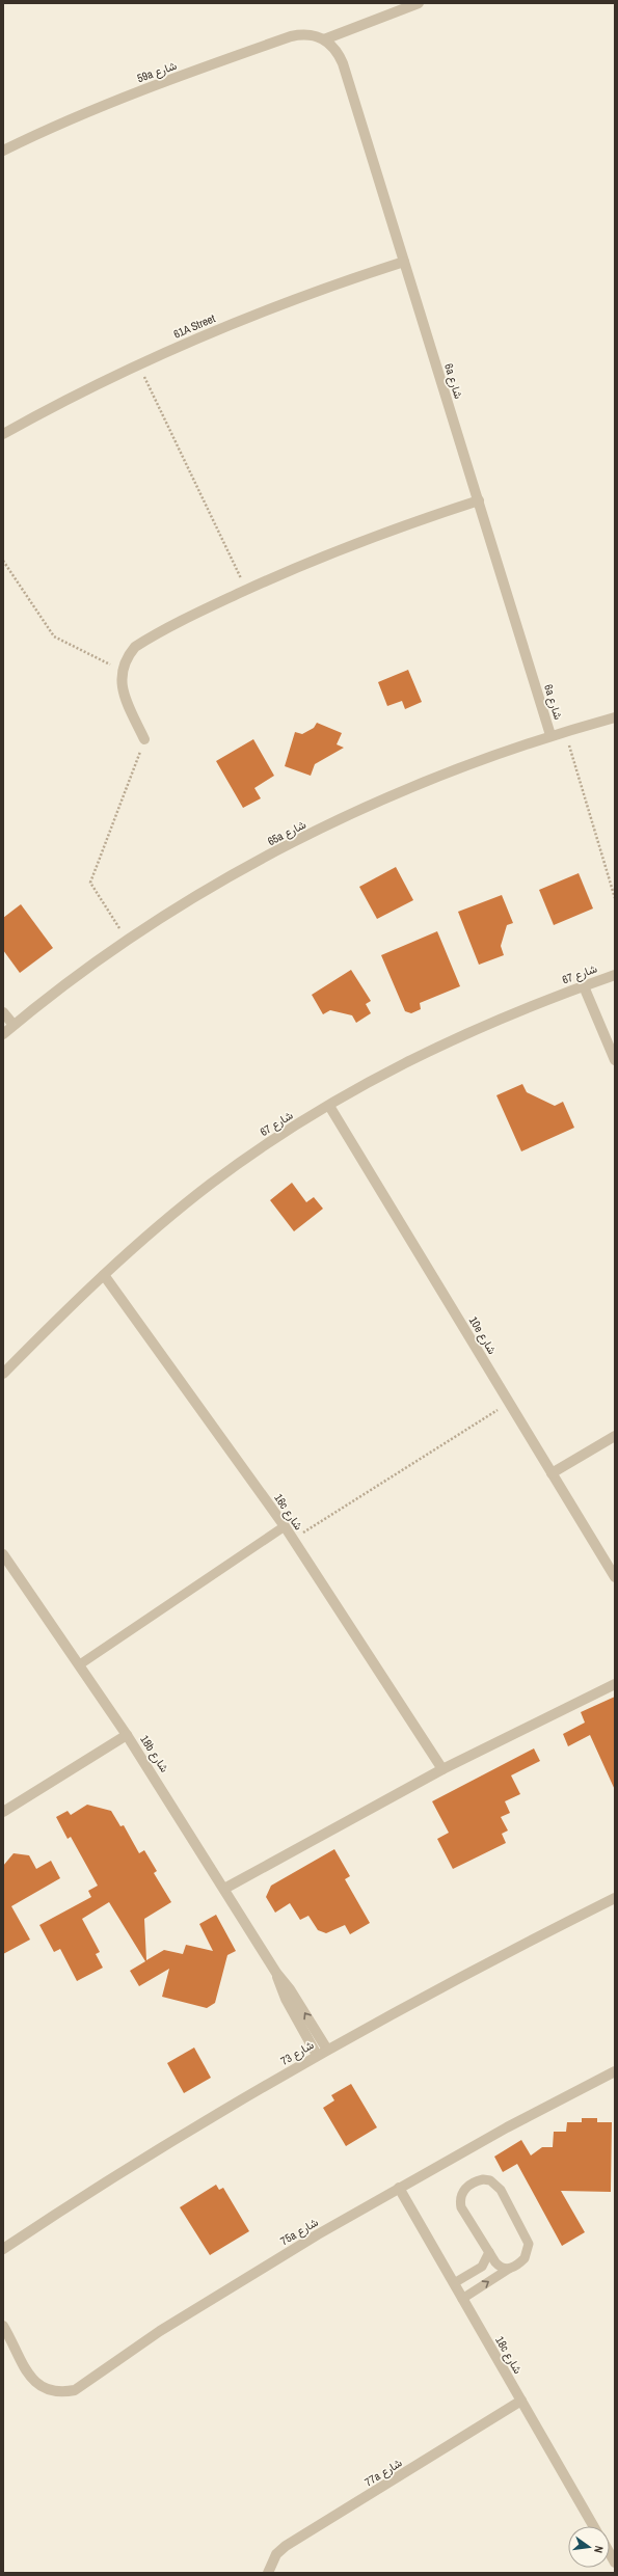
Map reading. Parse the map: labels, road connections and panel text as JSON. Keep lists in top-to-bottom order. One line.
{"streets":{"street":["59a شارع","61A Street","6a شارع","65a شارع","شارع 67","10e شارع","16c شارع","18b شارع","شارع 73","75a شارع","18c شارع","77a شارع"]},"crossings":[["59a شارع","6a شارع"],["61A Street","6a شارع"],["6a شارع","65a شارع"],["شارع 67","10e شارع"],["شارع 67","16c شارع"],["18b شارع","شارع 73"],["75a شارع","18c شارع"],["18c شارع","77a شارع"]],"north":"right"}
